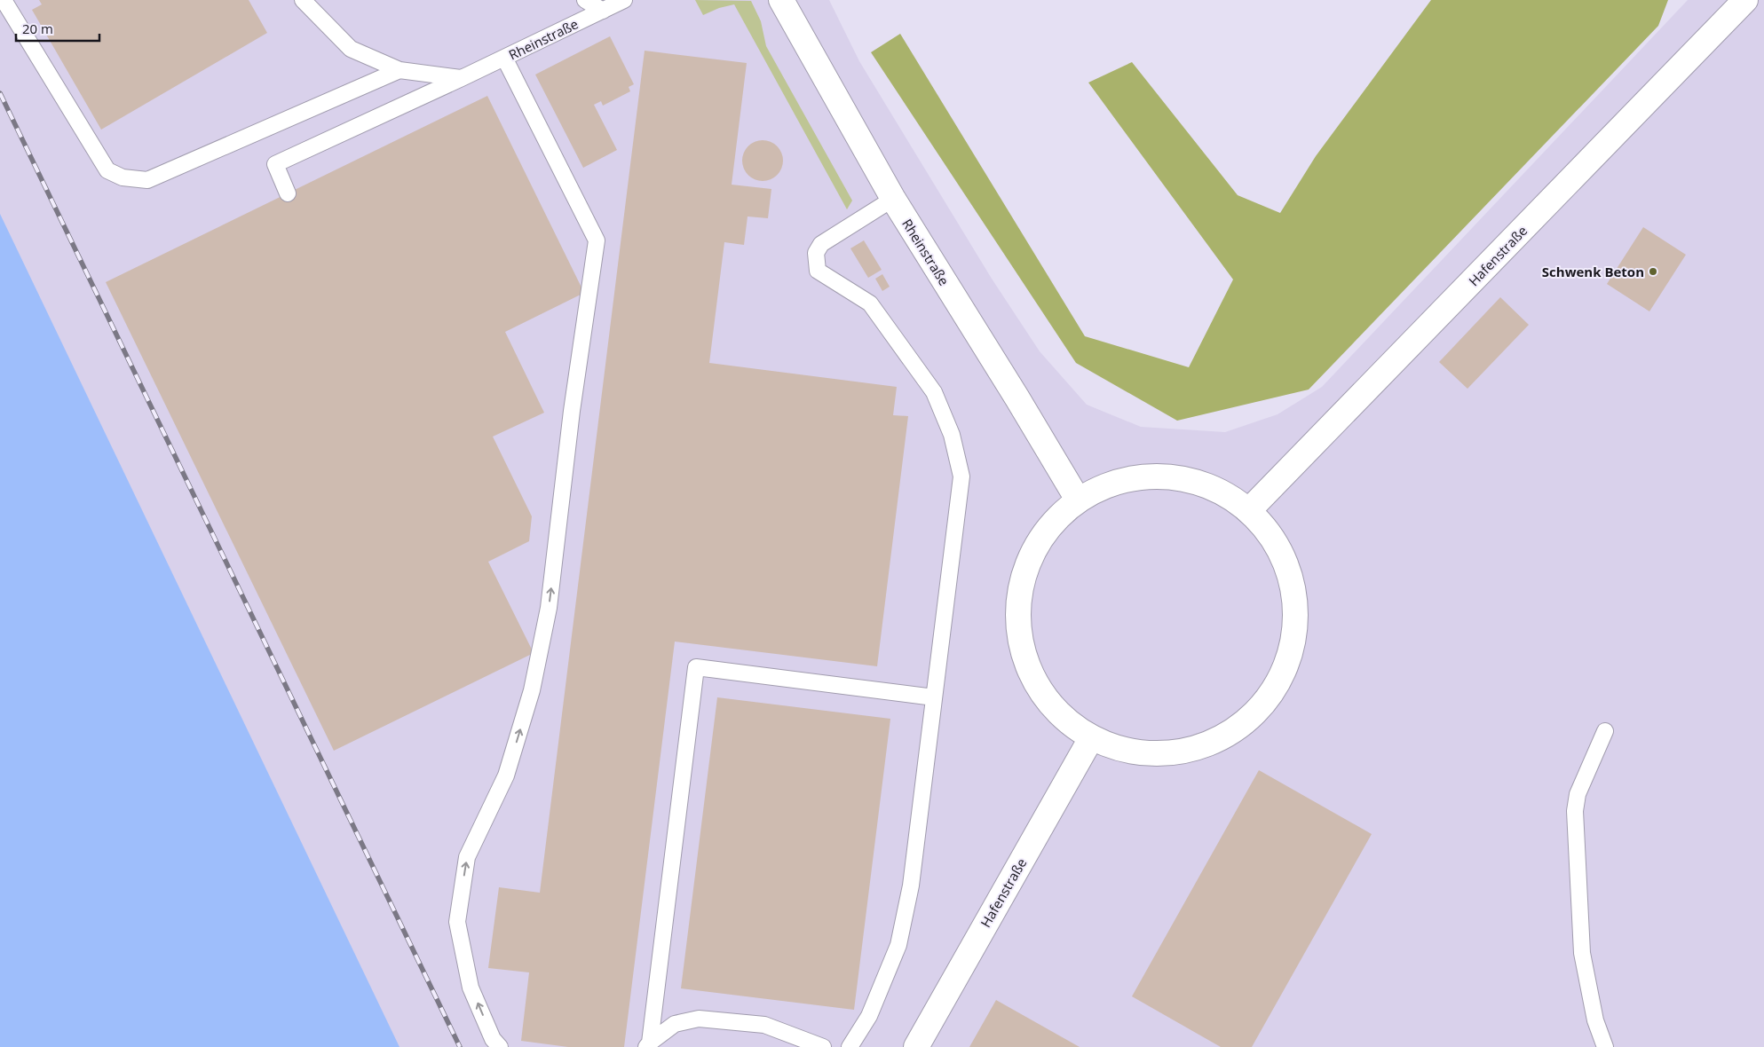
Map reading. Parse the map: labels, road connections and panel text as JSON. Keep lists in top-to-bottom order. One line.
{"streets":{"street":["Rheinstraße","Hafenstraße"]},"places":["Schwenk Beton"],"scale_bar":"20 m"}
